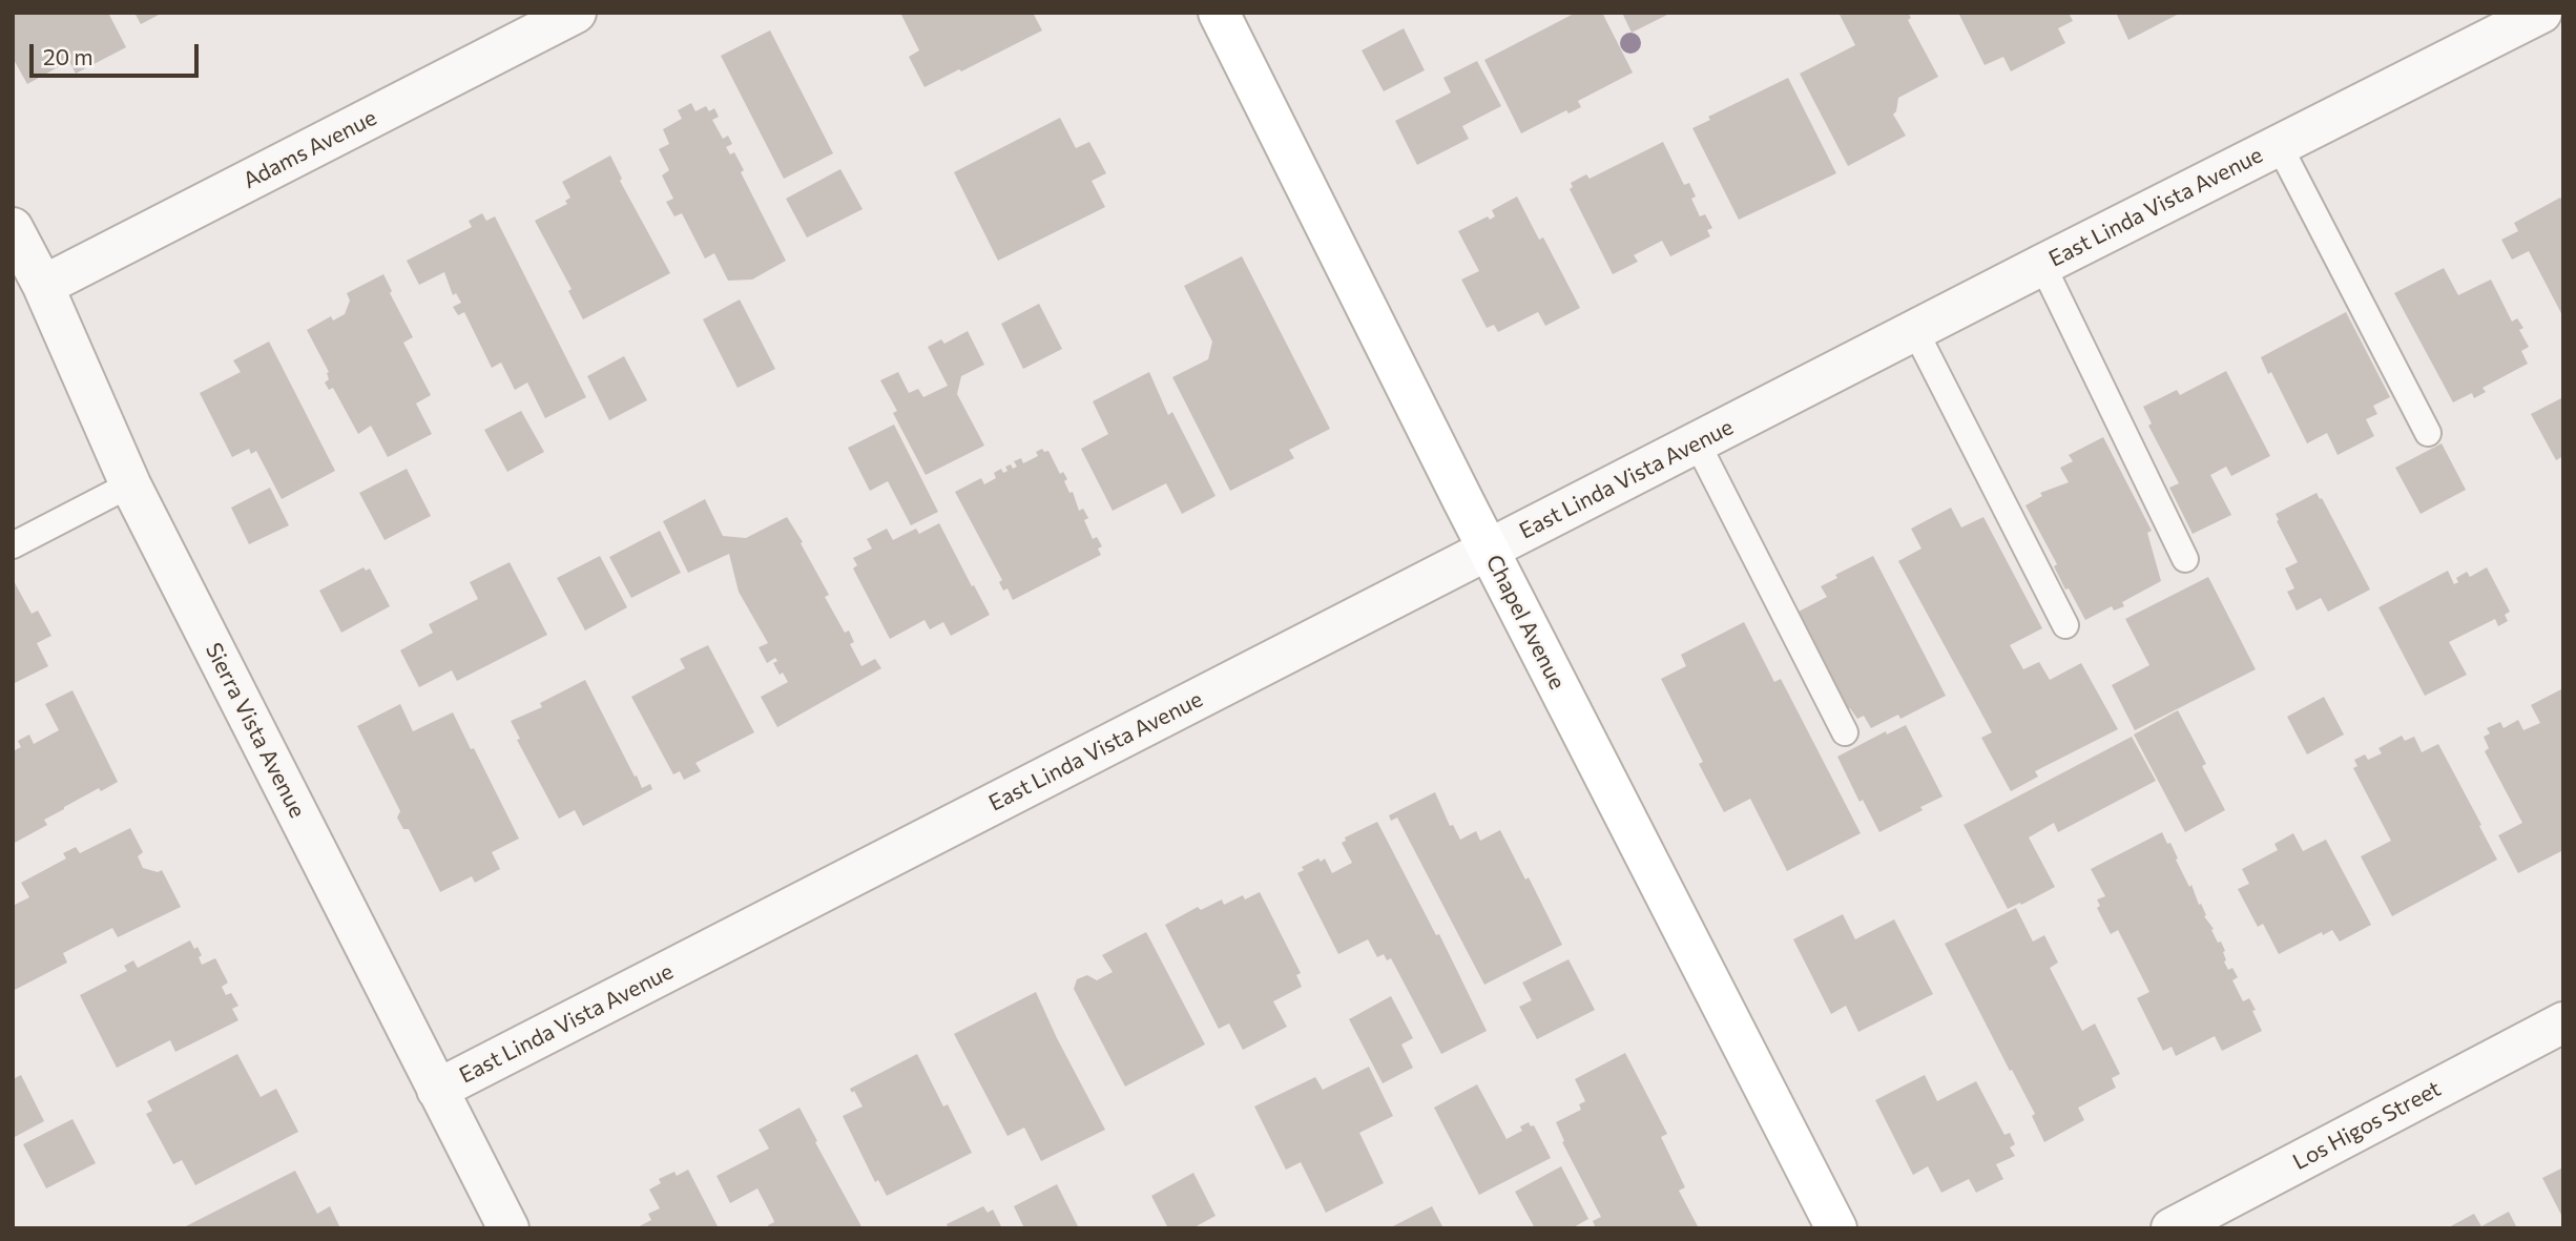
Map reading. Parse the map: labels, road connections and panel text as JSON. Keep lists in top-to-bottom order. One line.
{"streets":{"street":["Adams Avenue","East Linda Vista Avenue","Chapel Avenue","Sierra Vista Avenue","Los Higos Street"]},"crossings":[["Adams Avenue","Sierra Vista Avenue"],["East Linda Vista Avenue","Chapel Avenue"],["East Linda Vista Avenue","Sierra Vista Avenue"]],"scale_bar":"20 m"}
